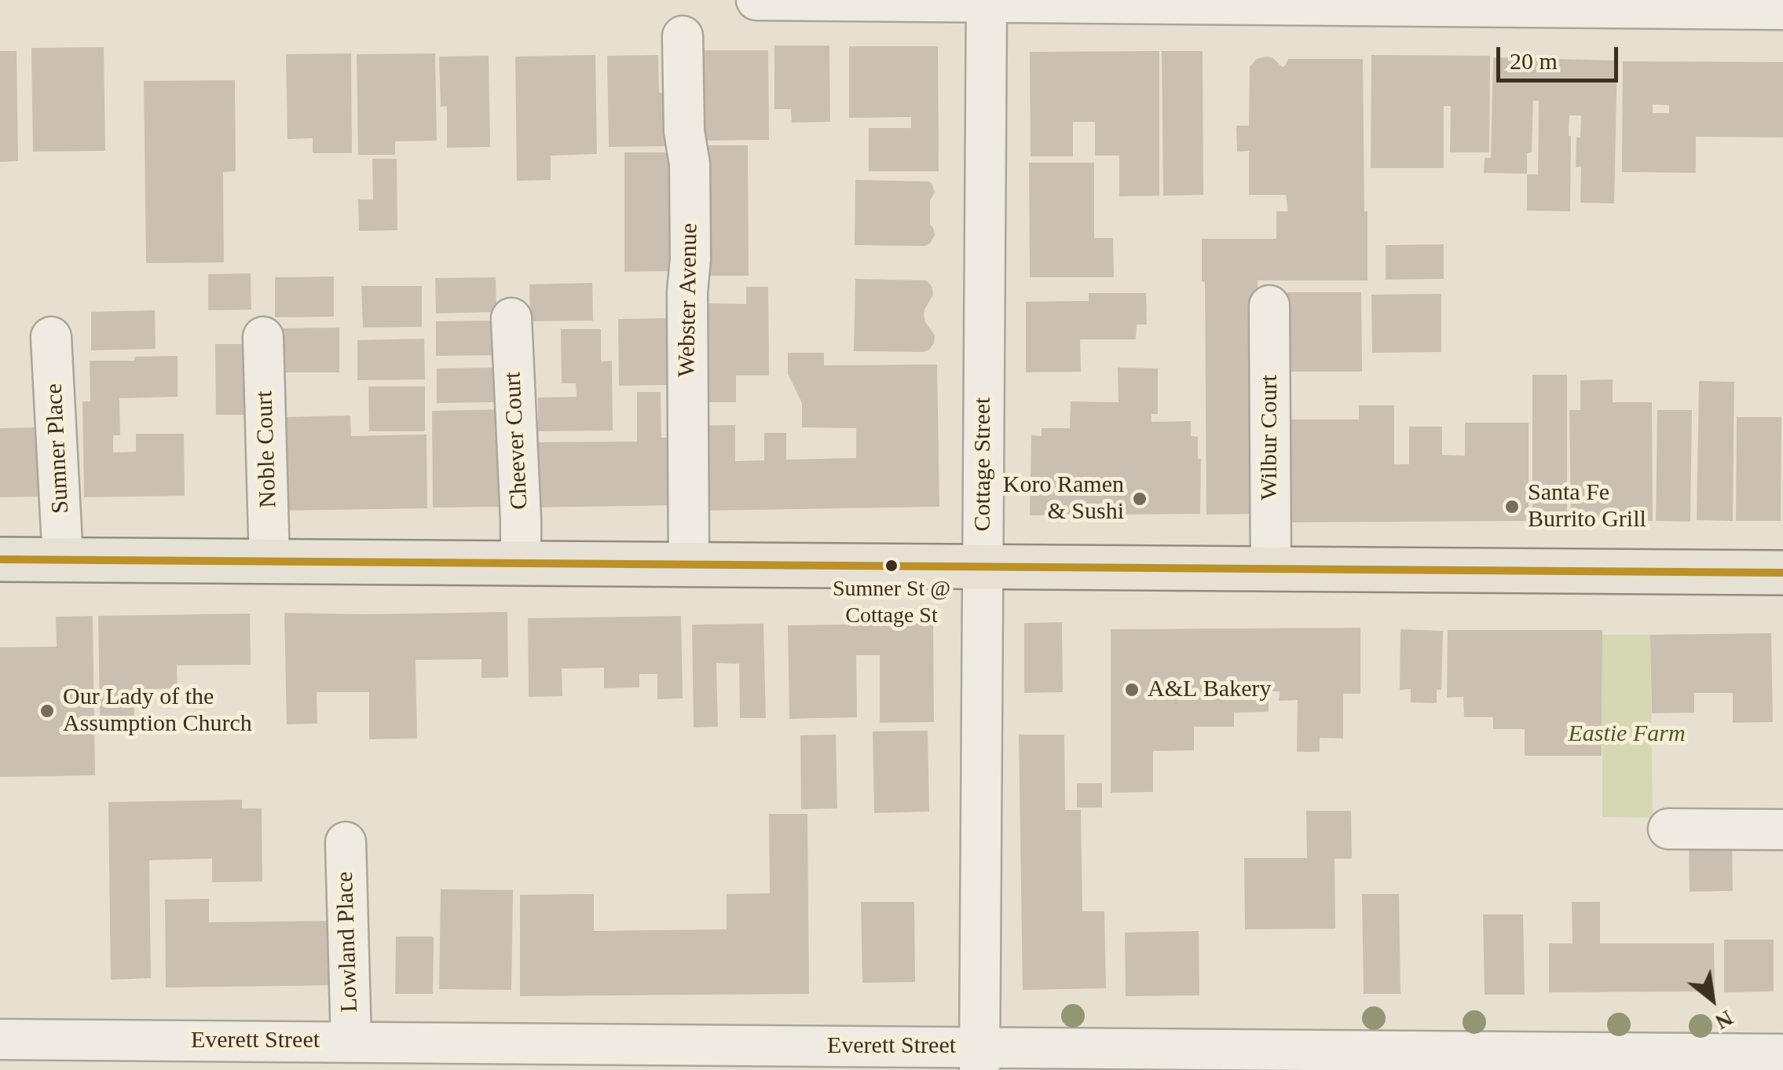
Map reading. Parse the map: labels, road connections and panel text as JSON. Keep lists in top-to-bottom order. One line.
{"streets":{"street":["Webster Avenue","Wilbur Court","Cheever Court","Sumner Place","Noble Court","Cottage Street","Lowland Place","Everett Street"]},"crossings":[["Cottage Street","Everett Street"],["Lowland Place","Everett Street"]],"parks":["Eastie Farm"],"places":["Koro Ramen & Sushi","Santa Fe Burrito Grill","Sumner St @ Cottage St","A&L Bakery","Our Lady of the Assumption Church"],"scale_bar":"20 m","north":"bottom right"}
